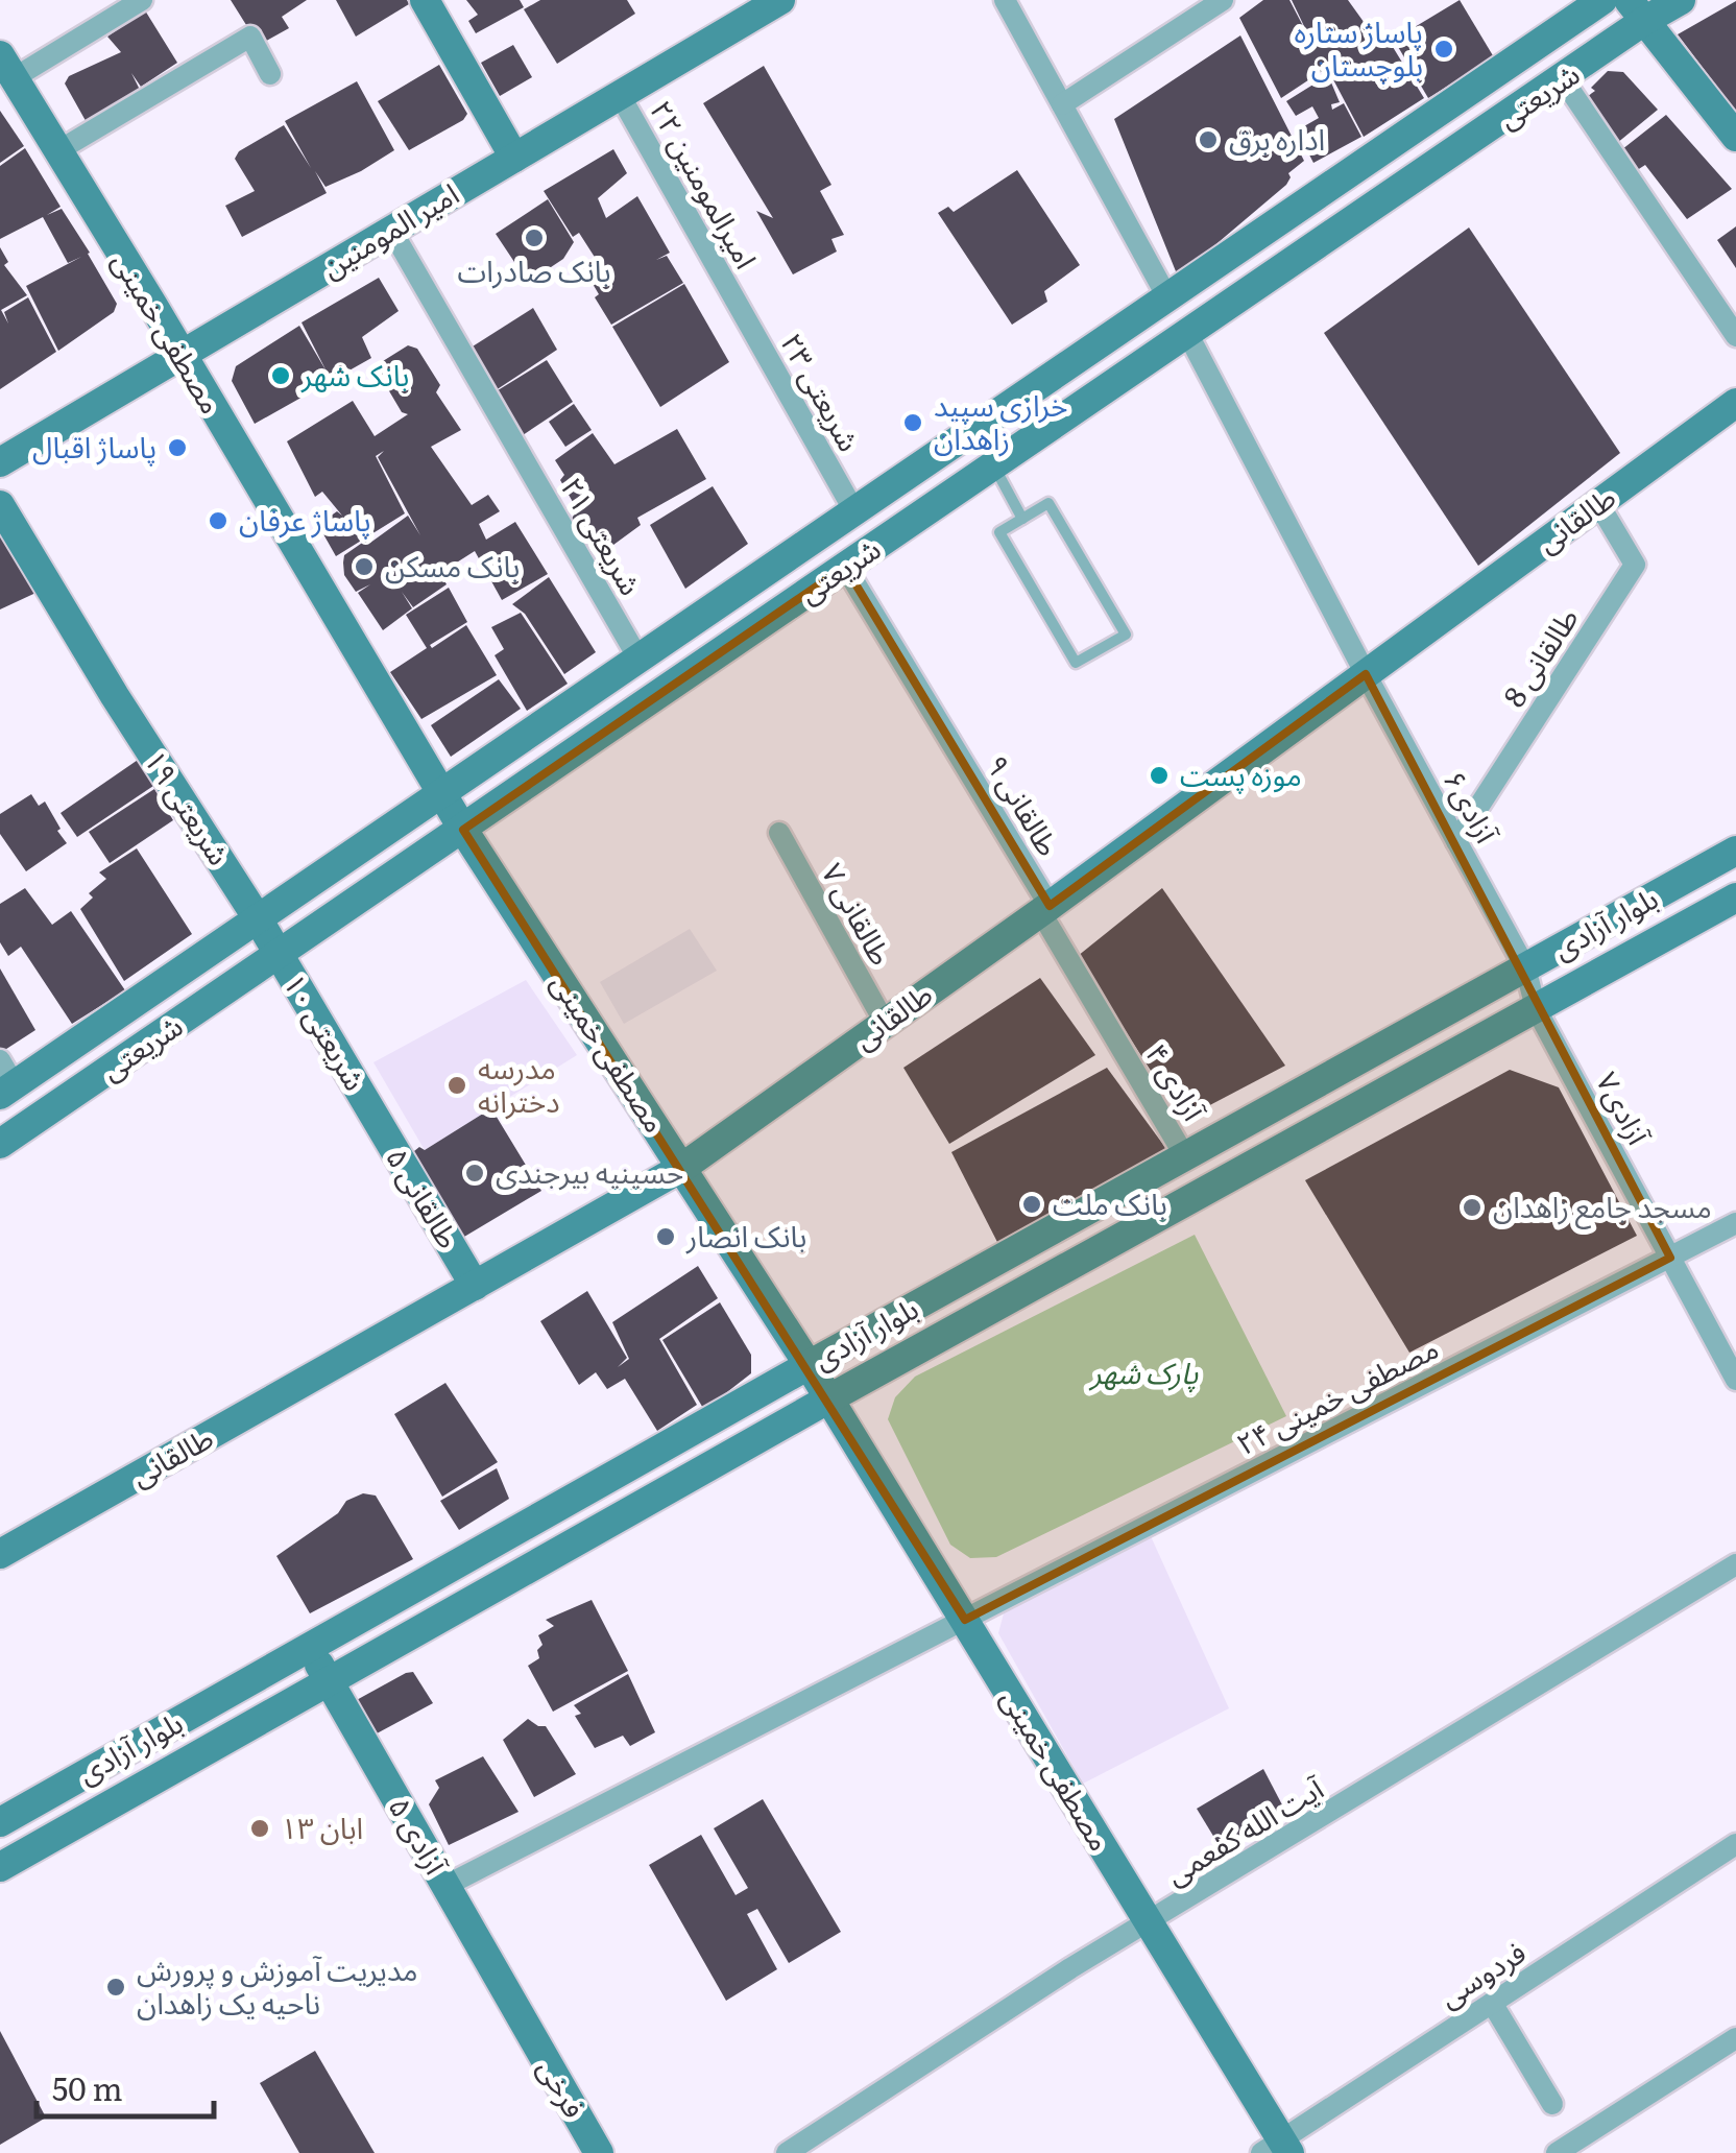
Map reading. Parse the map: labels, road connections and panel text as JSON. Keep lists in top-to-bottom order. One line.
{"streets":{"main road":["شریعتی","امیر المومنین","مصطفی خمینی","طالقانی","شریعتی ۱۹","بلوار آزادی","شریعتی ۱۰","طالقانی ۵","آزادی ۵","فرخی"],"street":["امیرالمومنین ۲۲","شریعتی ۲۳","شریعتی ۲۱","طالقانی 8","طالقانی ۹","آزادی۶","طالقانی ۷","آزادی ۴","آزادی۷","مصطفی خمینی ۲۴","آیت الله کفعمی","فردوسی"]},"crossings":[["شریعتی","مصطفی خمینی"],["شریعتی","شریعتی ۲۳"],["شریعتی","شریعتی ۲۱"],["شریعتی","طالقانی ۹"],["شریعتی","آزادی۶"],["شریعتی","شریعتی ۱۹"],["شریعتی","شریعتی ۱۰"],["امیرالمومنین ۲۲","امیر المومنین"],["امیرالمومنین ۲۲","شریعتی ۲۳"],["امیر المومنین","مصطفی خمینی"],["امیر المومنین","شریعتی ۲۱"],["مصطفی خمینی","طالقانی"],["مصطفی خمینی","بلوار آزادی"],["مصطفی خمینی","مصطفی خمینی ۲۴"],["مصطفی خمینی","آیت الله کفعمی"],["مصطفی خمینی","فردوسی"],["طالقانی","طالقانی 8"],["طالقانی","طالقانی ۹"],["طالقانی","آزادی۶"],["طالقانی","طالقانی ۷"],["طالقانی","طالقانی ۵"],["طالقانی 8","آزادی۶"],["طالقانی ۹","آزادی ۴"],["آزادی۶","بلوار آزادی"],["آزادی۶","آزادی۷"],["شریعتی ۱۹","شریعتی ۱۰"],["بلوار آزادی","آزادی ۴"],["بلوار آزادی","آزادی۷"],["بلوار آزادی","آزادی ۵"],["شریعتی ۱۰","طالقانی ۵"],["آزادی۷","مصطفی خمینی ۲۴"],["مصطفی خمینی ۲۴","آزادی ۵"],["آزادی ۵","فرخی"]],"parks":["پارک شهر"],"places":["پاساژ ستاره بلوچستان","اداره برق","بانک صادرات","بانک شهر","خرازی سپید زاهدان","پاساژ اقبال","پاساژ عرفان","بانک مسکن","موزه پست","مدرسه دخترانه","حسینیه بیرجندی","بانک ملت","مسجد جامع زاهدان","بانک انصار","۱۳ ابان","مدیریت آموزش و پرورش ناحیه یک زاهدان"],"scale_bar":"50 m"}
